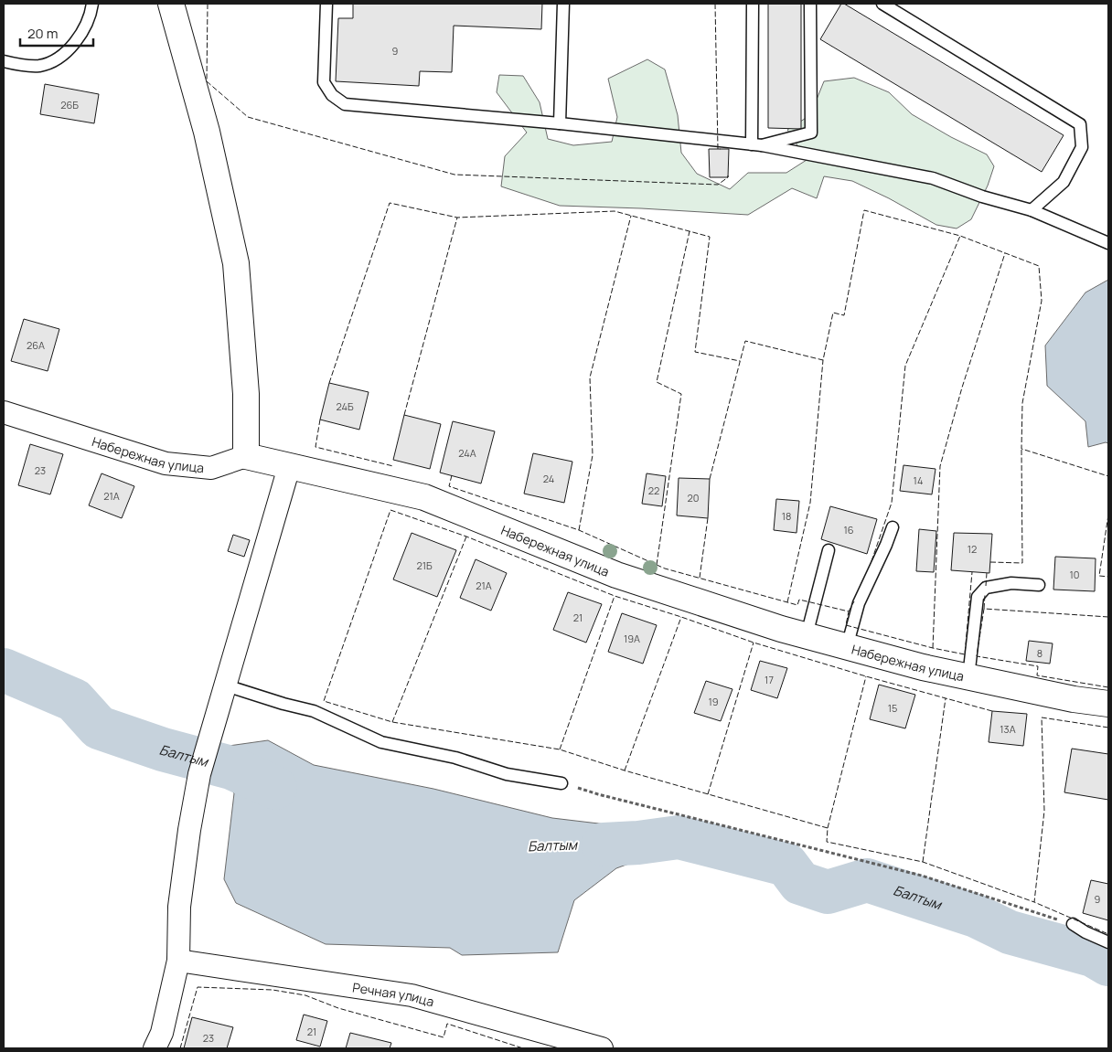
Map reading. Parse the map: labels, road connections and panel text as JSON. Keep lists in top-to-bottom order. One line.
{"streets":{"street":["Набережная улица","Речная улица"]},"water":["Балтым"],"house_numbers":["9","26Б","26А","24Б","24А","23","24","14","22","21А","20","18","16","12","21Б","10","21А","21","19А","8","17","19","15","13А","9","21","23"],"scale_bar":"20 m"}
